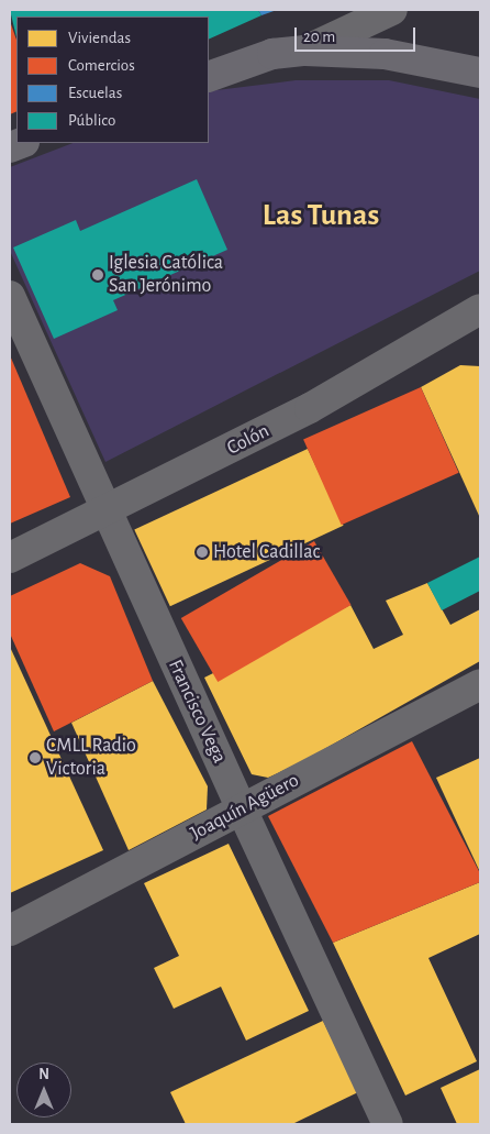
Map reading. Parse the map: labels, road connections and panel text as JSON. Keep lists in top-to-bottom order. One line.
{"streets":{"street":["Colón","Francisco Vega","Joaquín Agüero"]},"crossings":[["Colón","Francisco Vega"],["Francisco Vega","Joaquín Agüero"]],"districts":["Las Tunas"],"places":["Iglesia Católica San Jerónimo","Hotel Cadillac","CMLL Radio Victoria"],"legend":["Viviendas","Comercios","Escuelas","Público"],"scale_bar":"20 m","north":"top"}
